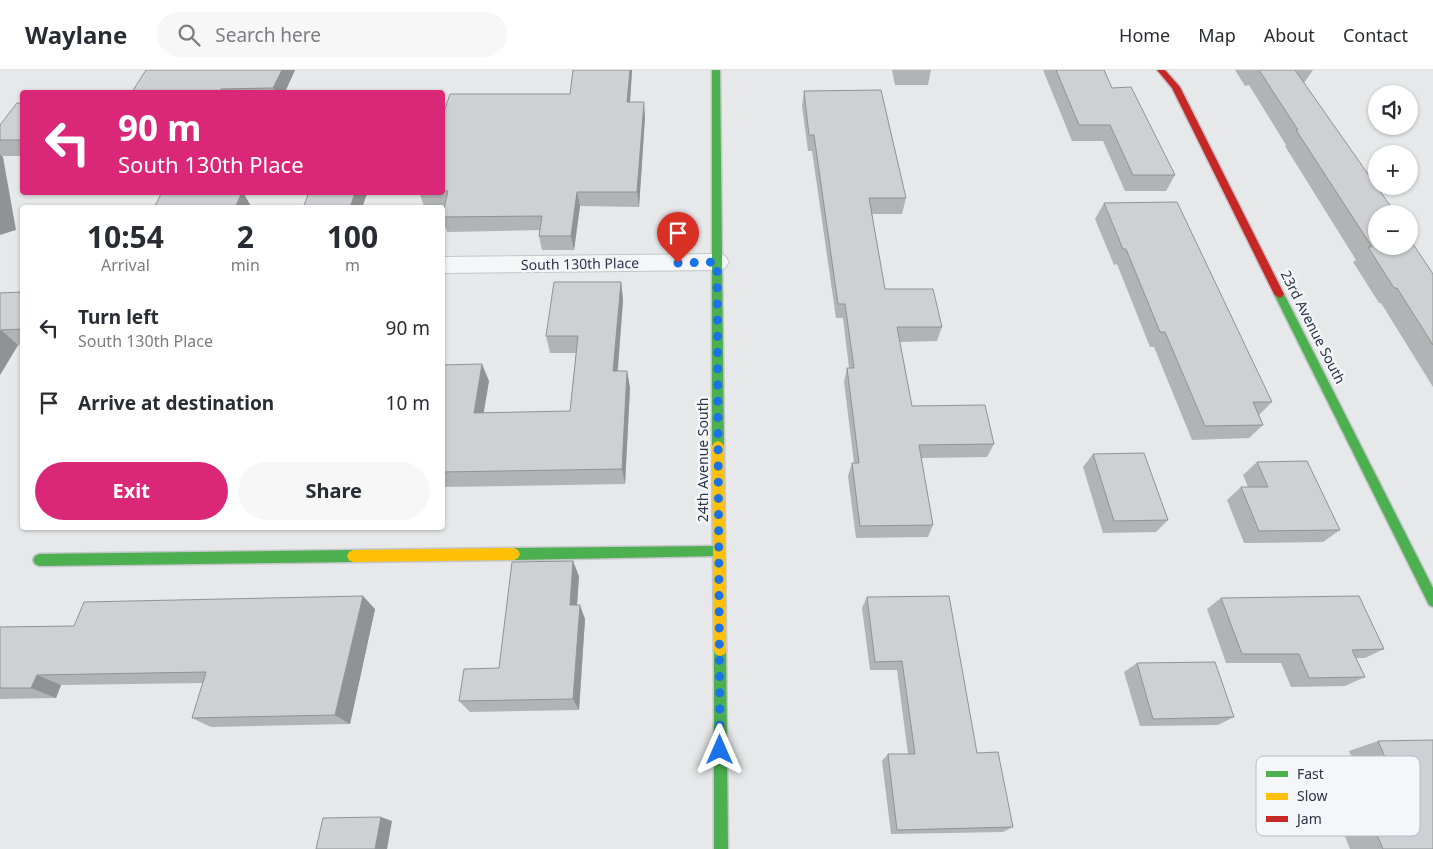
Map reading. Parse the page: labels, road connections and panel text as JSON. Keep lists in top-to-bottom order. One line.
{"streets":{"street":["South 130th Place","23rd Avenue South","24th Avenue South"]},"crossings":[["South 130th Place","24th Avenue South"]],"legend":["Fast","Slow","Jam"],"page":{"header":"Waylane","search":"Search here","nav":["Home","Map","About","Contact"],"map_buttons":["+","−"],"turn":["90 m","South 130th Place"],"eta":["10:54","Arrival","2","min","100","m"],"list":[{"name":"Turn left","note":"South 130th Place","value":"90 m"},{"name":"Arrive at destination","value":"10 m"}],"buttons":["Exit","Share"]}}
